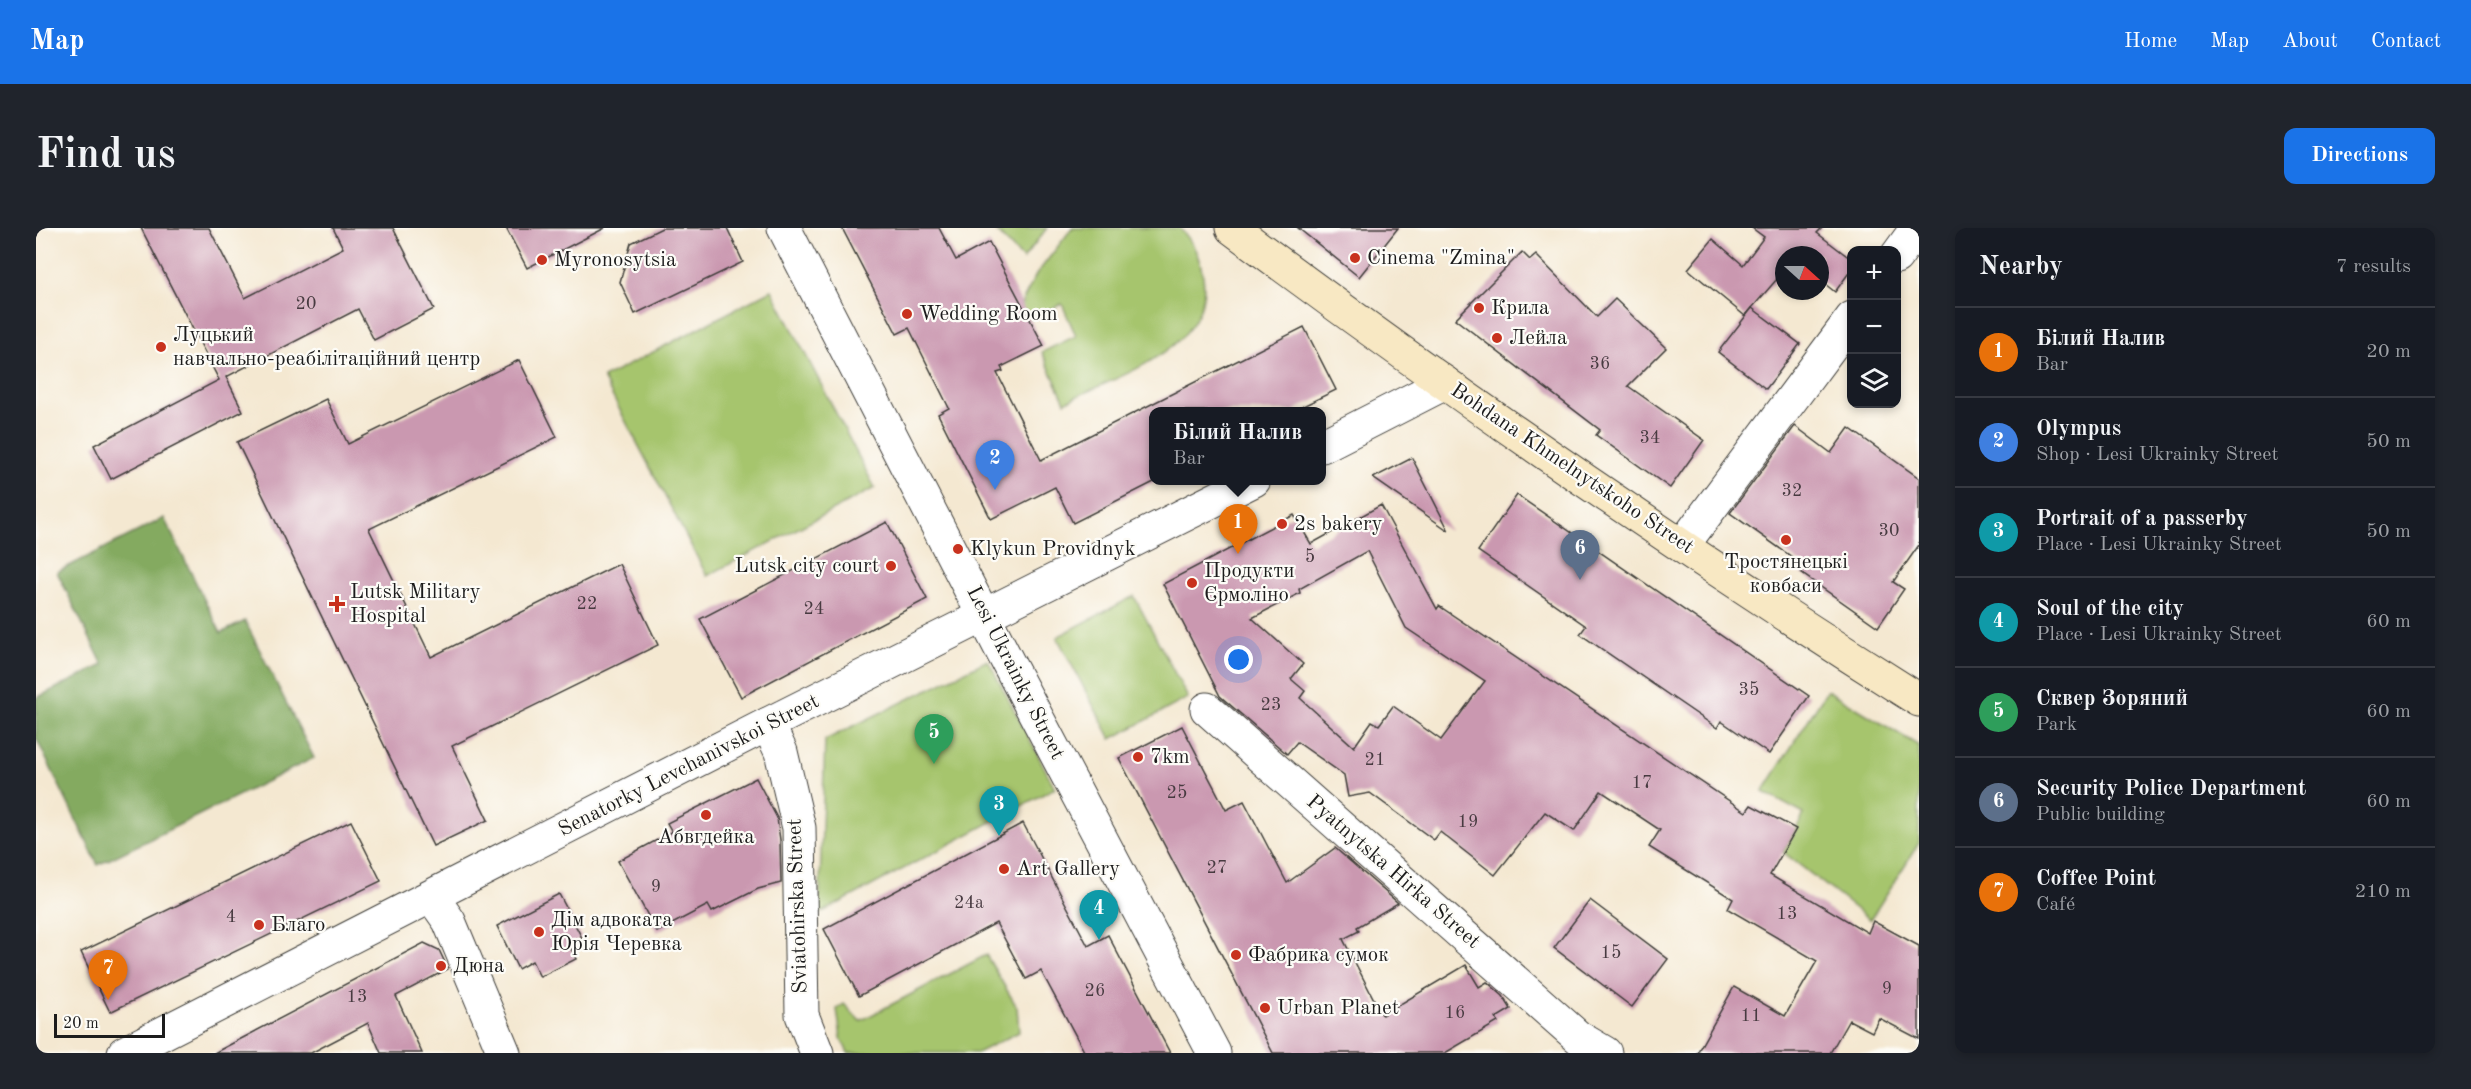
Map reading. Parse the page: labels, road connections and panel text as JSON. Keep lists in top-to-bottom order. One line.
{"streets":{"main road":["Bohdana Khmelnytskoho Street"],"street":["Lesi Ukrainky Street","Senatorky Levchanivskoi Street","Pyatnytska Hirka Street","Sviatohirska Street"]},"crossings":[["Lesi Ukrainky Street","Senatorky Levchanivskoi Street"],["Senatorky Levchanivskoi Street","Sviatohirska Street"]],"places":{"other":["Cinema \"Zmina\"","Myronosytsia","Крила","Wedding Room","Лейла","Луцький навчально-реабілітаційний центр","2s bakery","Тростянецькі ковбаси","Klykun Providnyk","Lutsk city court","Продукти Єрмоліно","7km","Абвгдейка","Art Gallery","Благо","Дім адвоката Юрія Черевка","Фабрика сумок","Дюна","Urban Planet"],"health":["Lutsk Military Hospital"]},"house_numbers":["20","36","34","32","30","5","22","24","35","23","21","17","25","19","27","9","24а","13","4","15","9","26","13","16","11"],"scale_bar":"20 m","north":"right","page":{"header":"Map","nav":["Home","Map","About","Contact"],"buttons":"Directions","title":"Find us","heading":["Nearby","7 results"],"map_buttons":["+","−"],"list":[{"mark":"1","name":"Білий Налив","note":"Bar","value":"20 m"},{"mark":"2","name":"Olympus","note":"Shop · Lesi Ukrainky Street","value":"50 m"},{"mark":"3","name":"Portrait of a passerby","note":"Place · Lesi Ukrainky Street","value":"50 m"},{"mark":"4","name":"Soul of the city","note":"Place · Lesi Ukrainky Street","value":"60 m"},{"mark":"5","name":"Сквер Зоряний","note":"Park","value":"60 m"},{"mark":"6","name":"Security Police Department","note":"Public building","value":"60 m"},{"mark":"7","name":"Coffee Point","note":"Café","value":"210 m"}],"popup":["Білий Налив","Bar"],"pins":["2","1","6","5","3","4","7"],"scale":"20 m"}}
